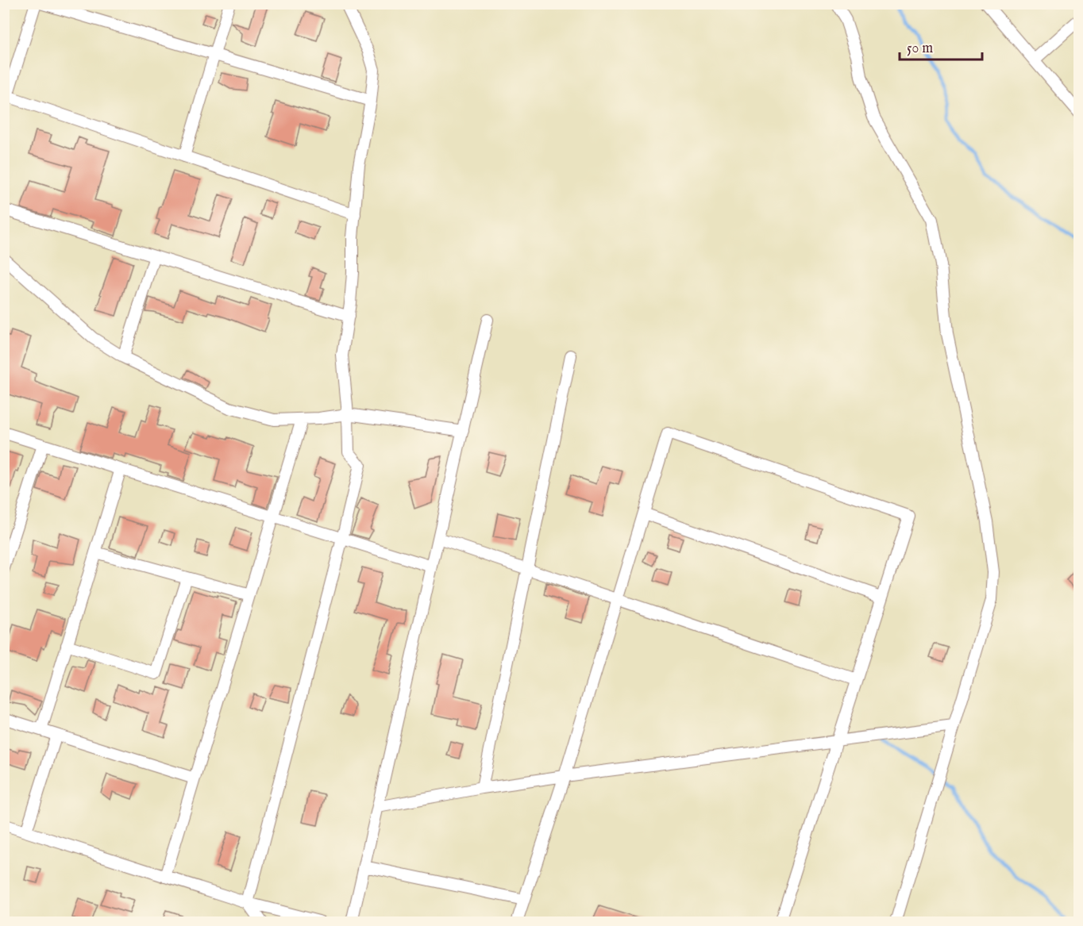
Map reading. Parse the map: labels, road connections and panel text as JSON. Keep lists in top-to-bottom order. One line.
{"scale_bar":"50 m"}
